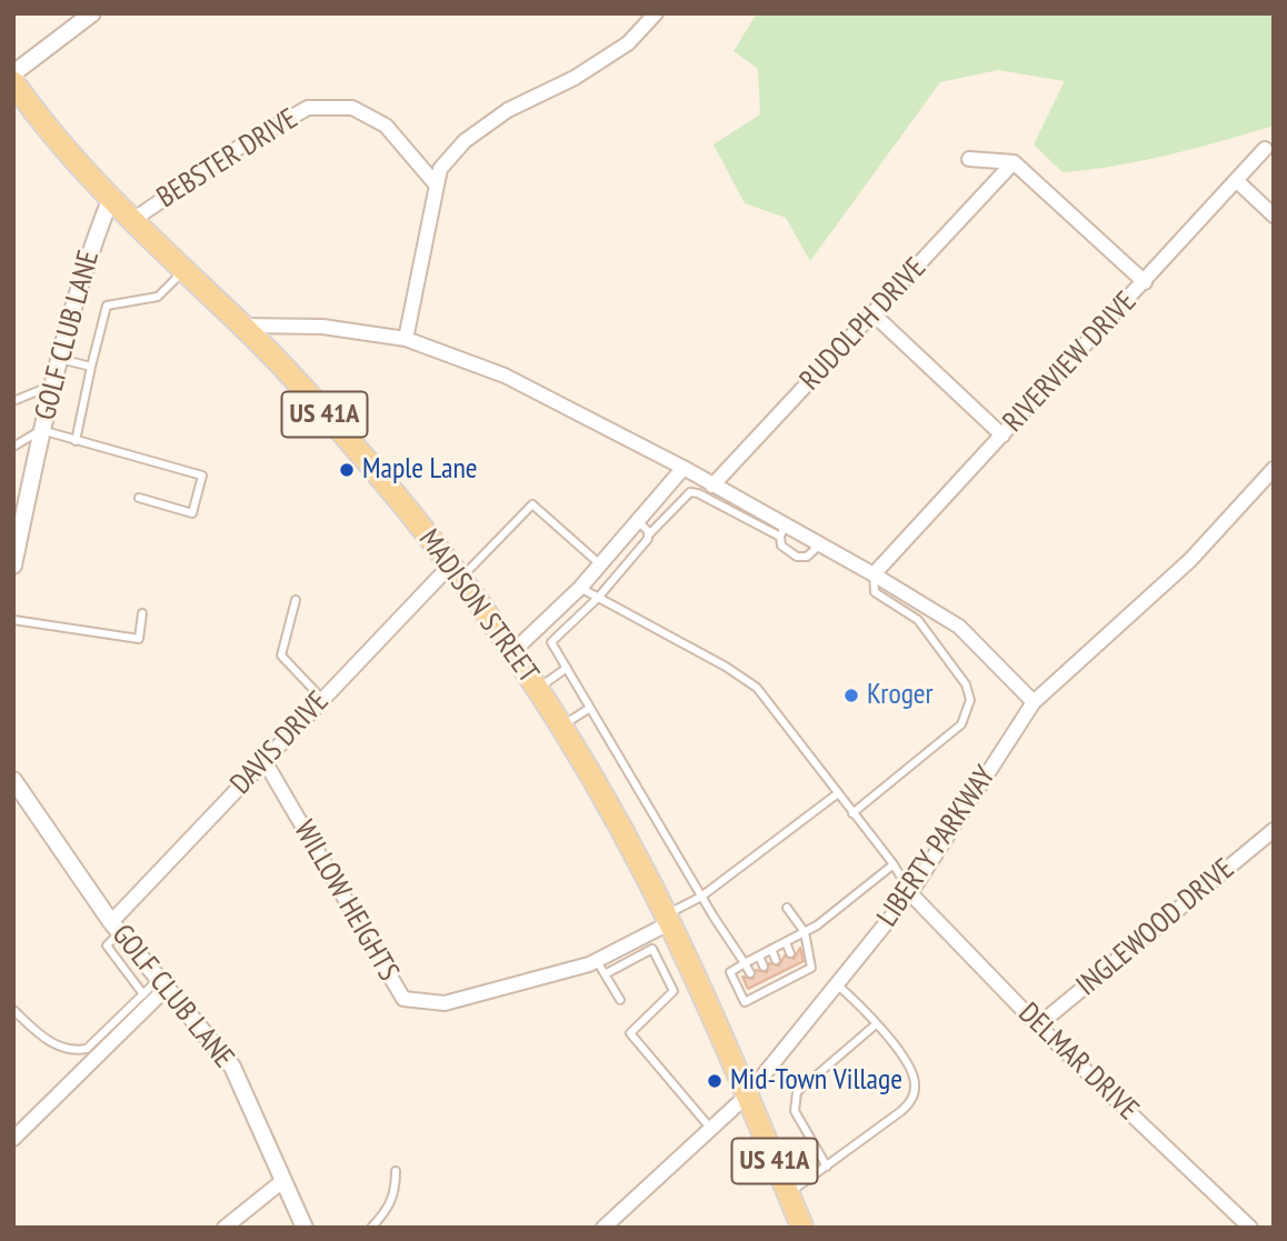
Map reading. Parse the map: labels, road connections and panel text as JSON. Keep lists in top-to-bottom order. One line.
{"streets":{"main road":["US 41A","MADISON STREET"],"street":["BEBSTER DRIVE","RUDOLPH DRIVE","GOLF CLUB LANE","RIVERVIEW DRIVE","DAVIS DRIVE","LIBERTY PARKWAY","WILLOW HEIGHTS","INGLEWOOD DRIVE","DELMAR DRIVE"]},"crossings":[["BEBSTER DRIVE","MADISON STREET"],["GOLF CLUB LANE","MADISON STREET"],["GOLF CLUB LANE","DAVIS DRIVE"],["MADISON STREET","DAVIS DRIVE"],["MADISON STREET","LIBERTY PARKWAY"],["MADISON STREET","WILLOW HEIGHTS"],["DAVIS DRIVE","WILLOW HEIGHTS"],["LIBERTY PARKWAY","DELMAR DRIVE"],["INGLEWOOD DRIVE","DELMAR DRIVE"]],"places":["Maple Lane","Kroger","Mid-Town Village"]}
